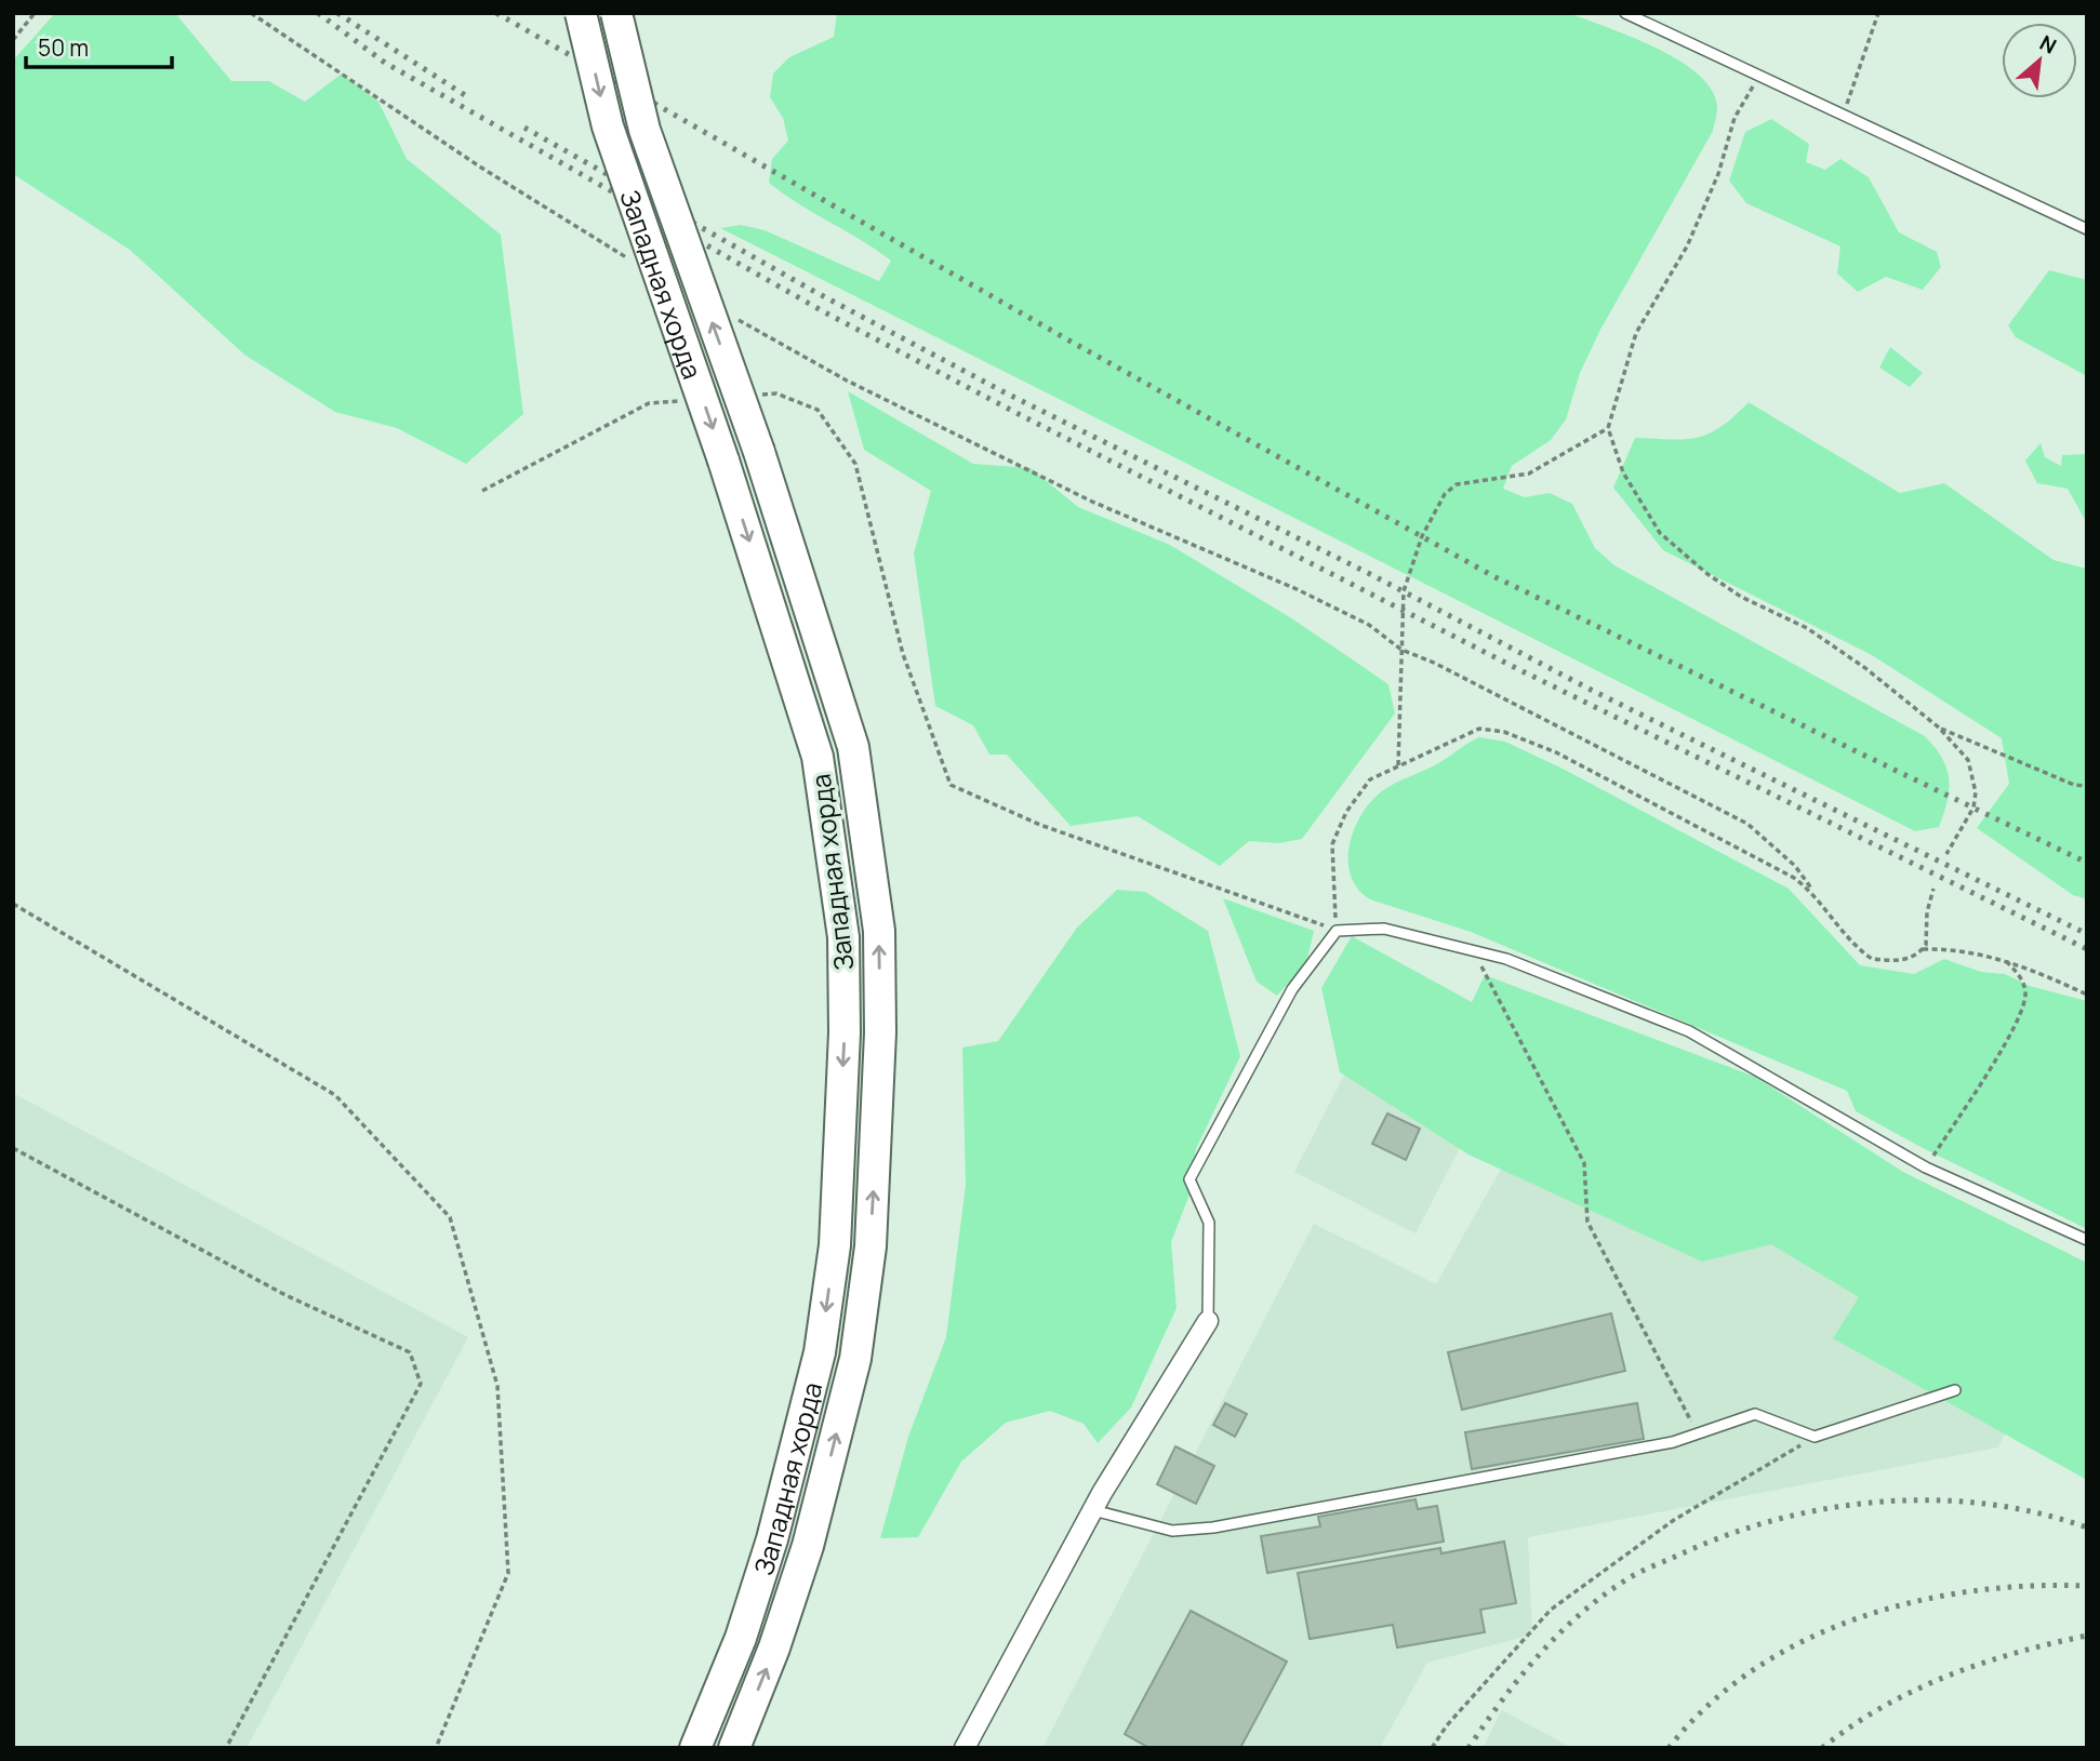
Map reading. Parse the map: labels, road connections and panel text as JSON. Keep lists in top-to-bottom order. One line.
{"streets":{"highway":["Западная хорда"]},"scale_bar":"50 m","north":"top right"}
